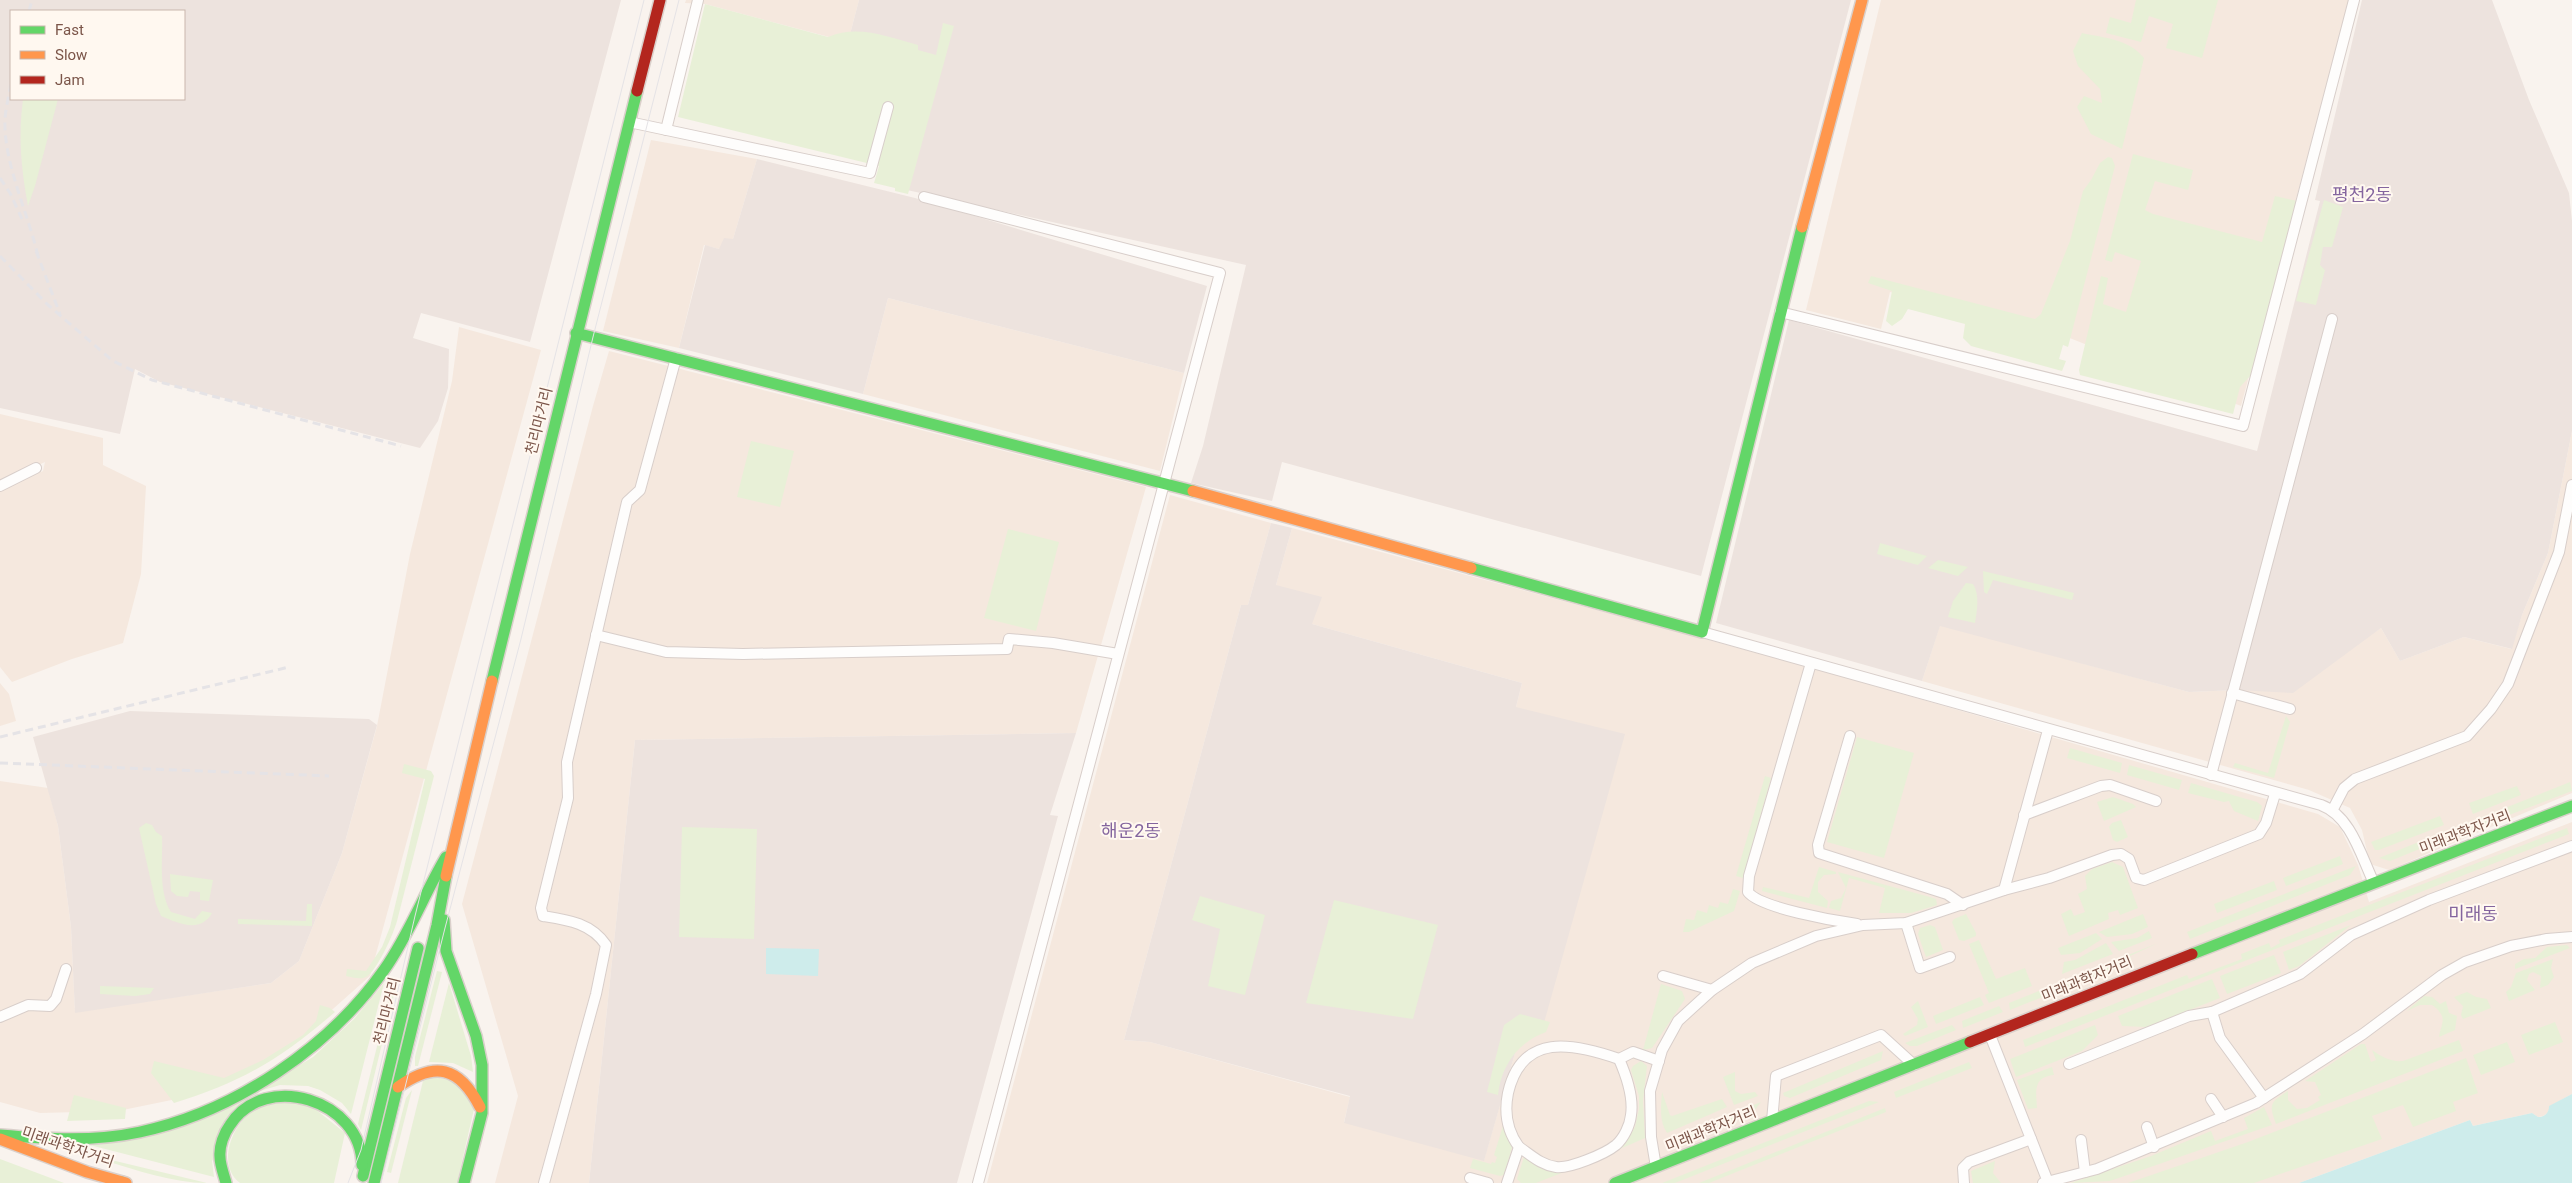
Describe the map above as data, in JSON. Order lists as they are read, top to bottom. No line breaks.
{"streets":{"main road":["천리마거리","미래과학자거리"]},"districts":["평천2동","해운2동","미래동"],"legend":["Fast","Slow","Jam"]}
